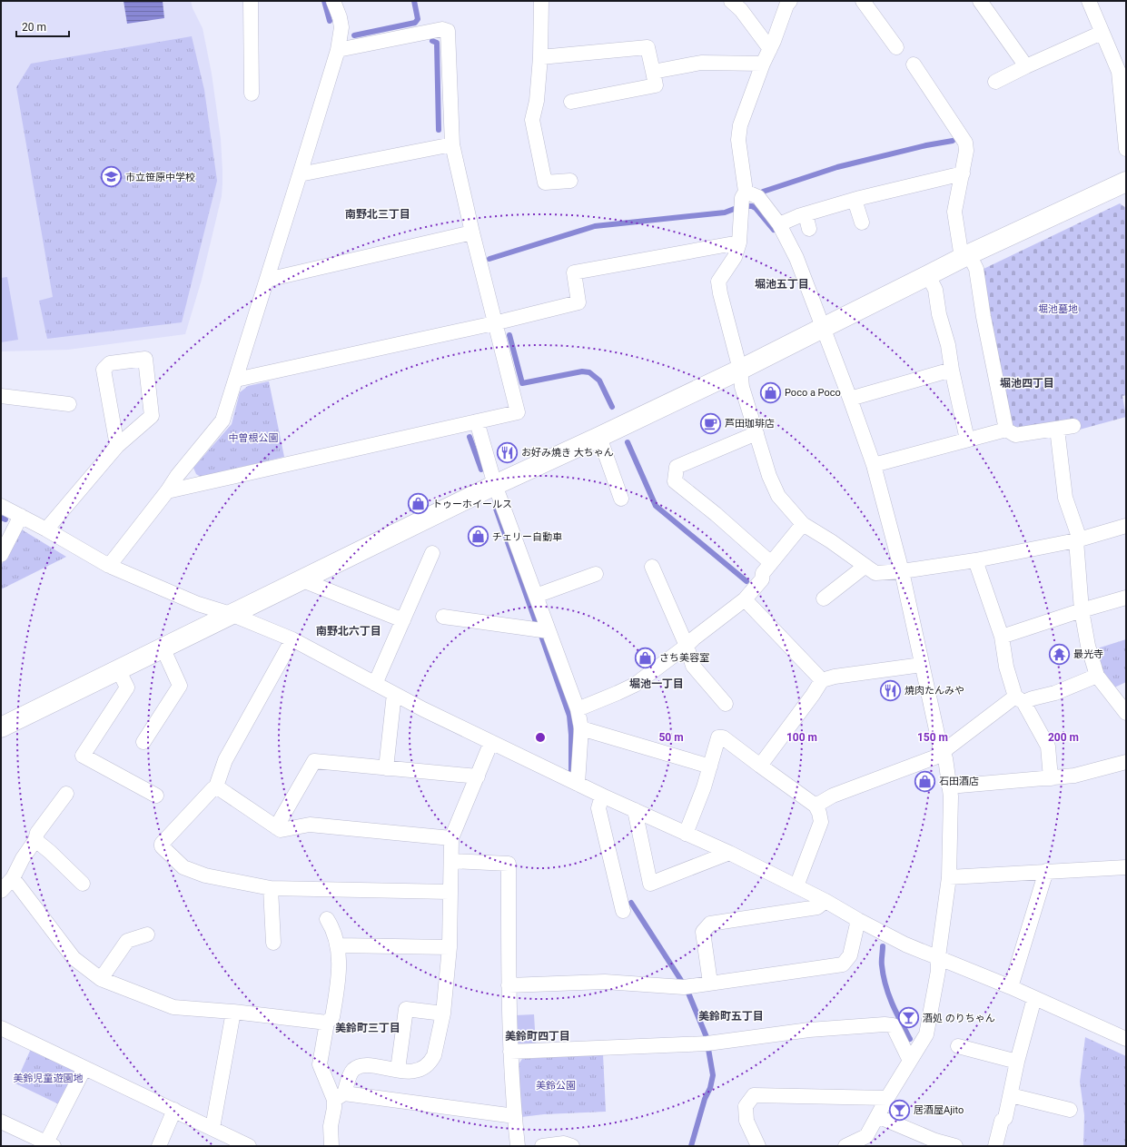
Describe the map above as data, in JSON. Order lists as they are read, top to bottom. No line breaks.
{"districts":["南野北三丁目","堀池五丁目","堀池四丁目","南野北六丁目","堀池一丁目","美鈴町五丁目","美鈴町三丁目","美鈴町四丁目"],"parks":["堀池墓地","中曽根公園","美鈴児童遊園地","美鈴公園"],"places":{"school or university":["市立笹原中学校"],"shop":["Poco a Poco","トゥーホイールス","チェリー自動車","さち美容室","石田酒店"],"cafe":["芦田珈琲店"],"restaurant":["お好み焼き 大ちゃん","焼肉たんみや"],"temple":["最光寺"],"bar":["酒処 のりちゃん","居酒屋Ajito"]},"scale_bar":"20 m","rings":["50 m","100 m","150 m","200 m"]}
